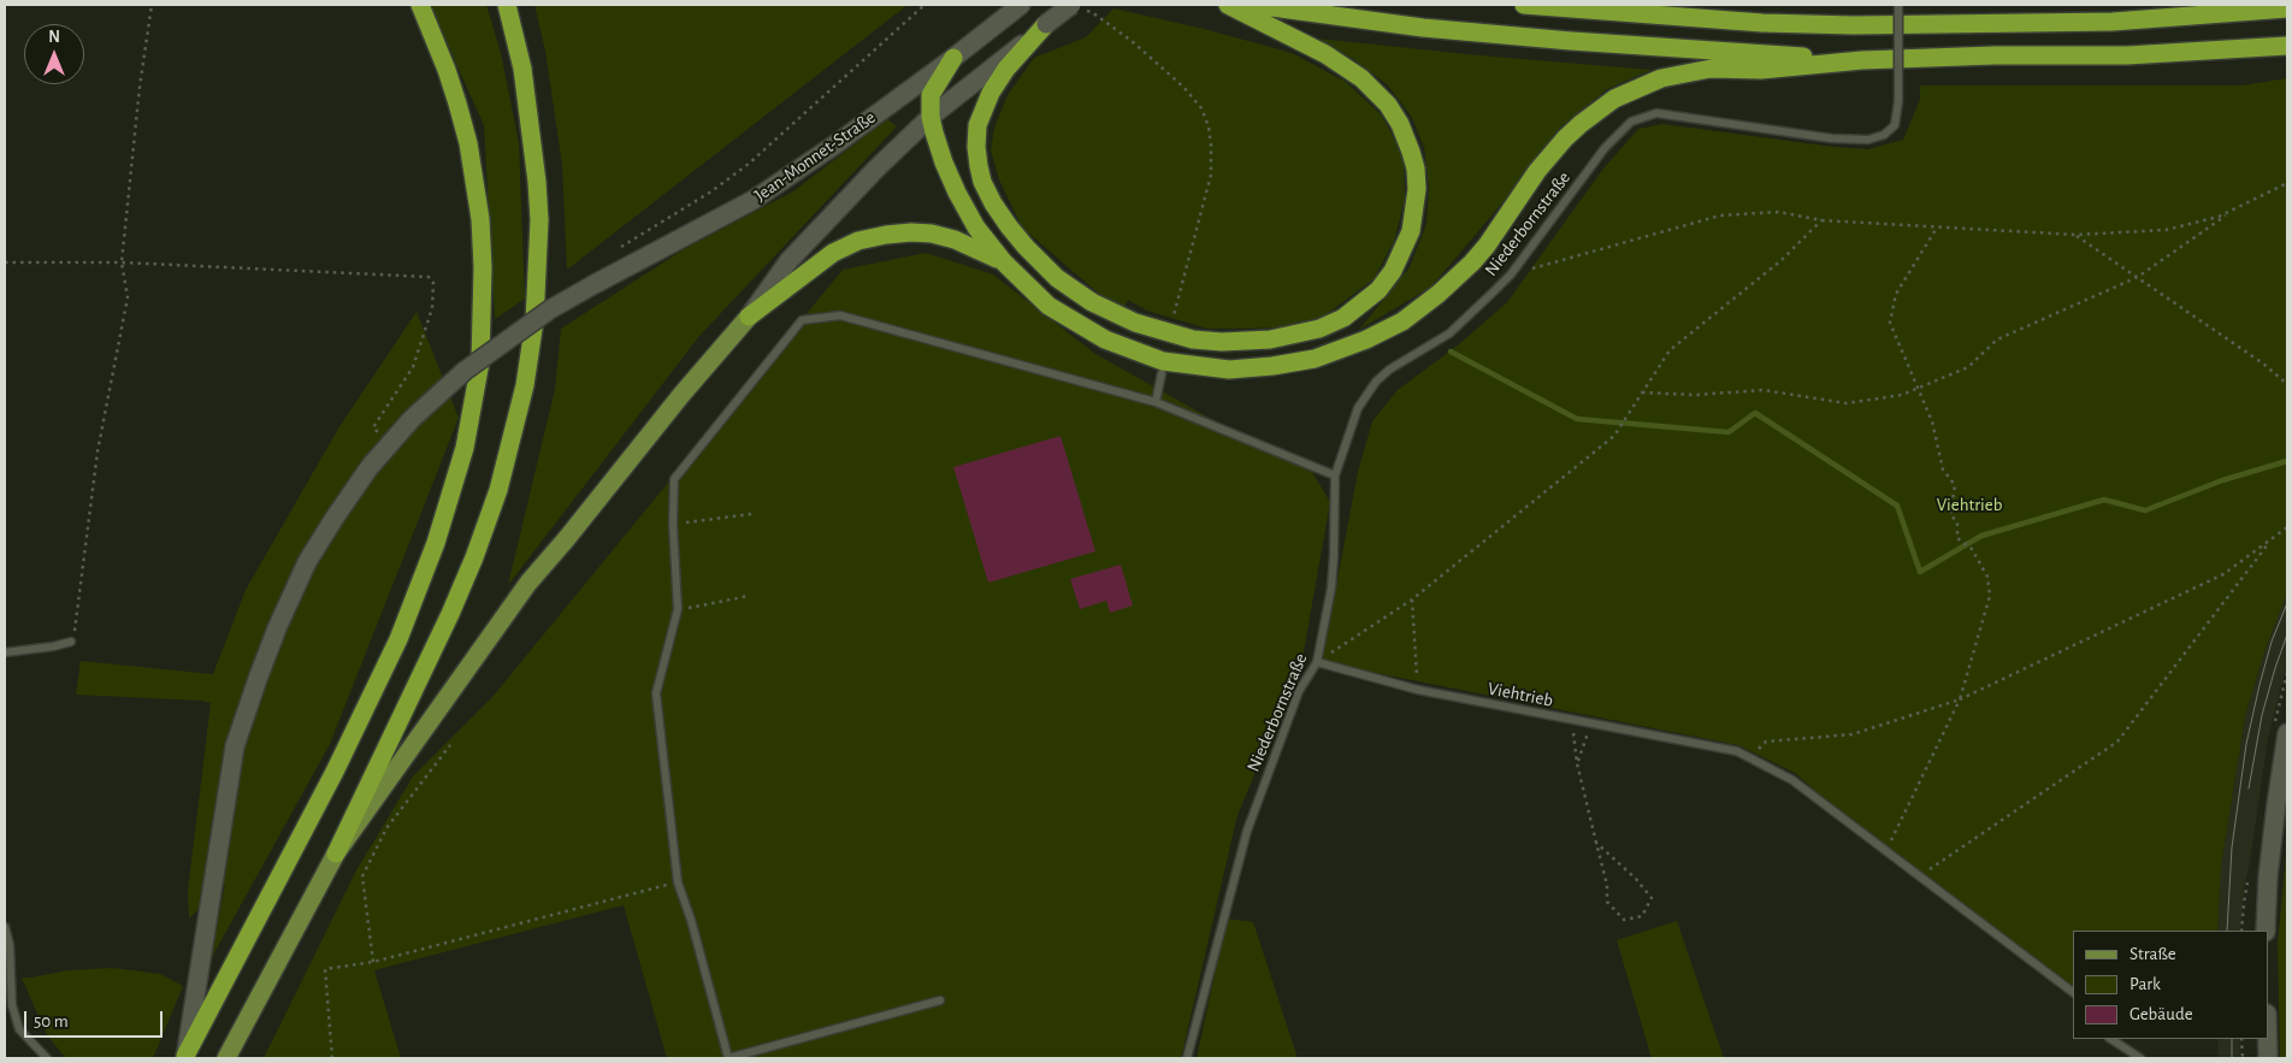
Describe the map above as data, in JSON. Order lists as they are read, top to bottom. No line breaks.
{"streets":{"main road":["Jean-Monnet-Straße"],"lane":["Niederbornstraße","Viehtrieb"]},"crossings":[["Niederbornstraße","Viehtrieb"]],"parks":["Viehtrieb"],"legend":["Straße","Park","Gebäude"],"scale_bar":"50 m","north":"top"}
